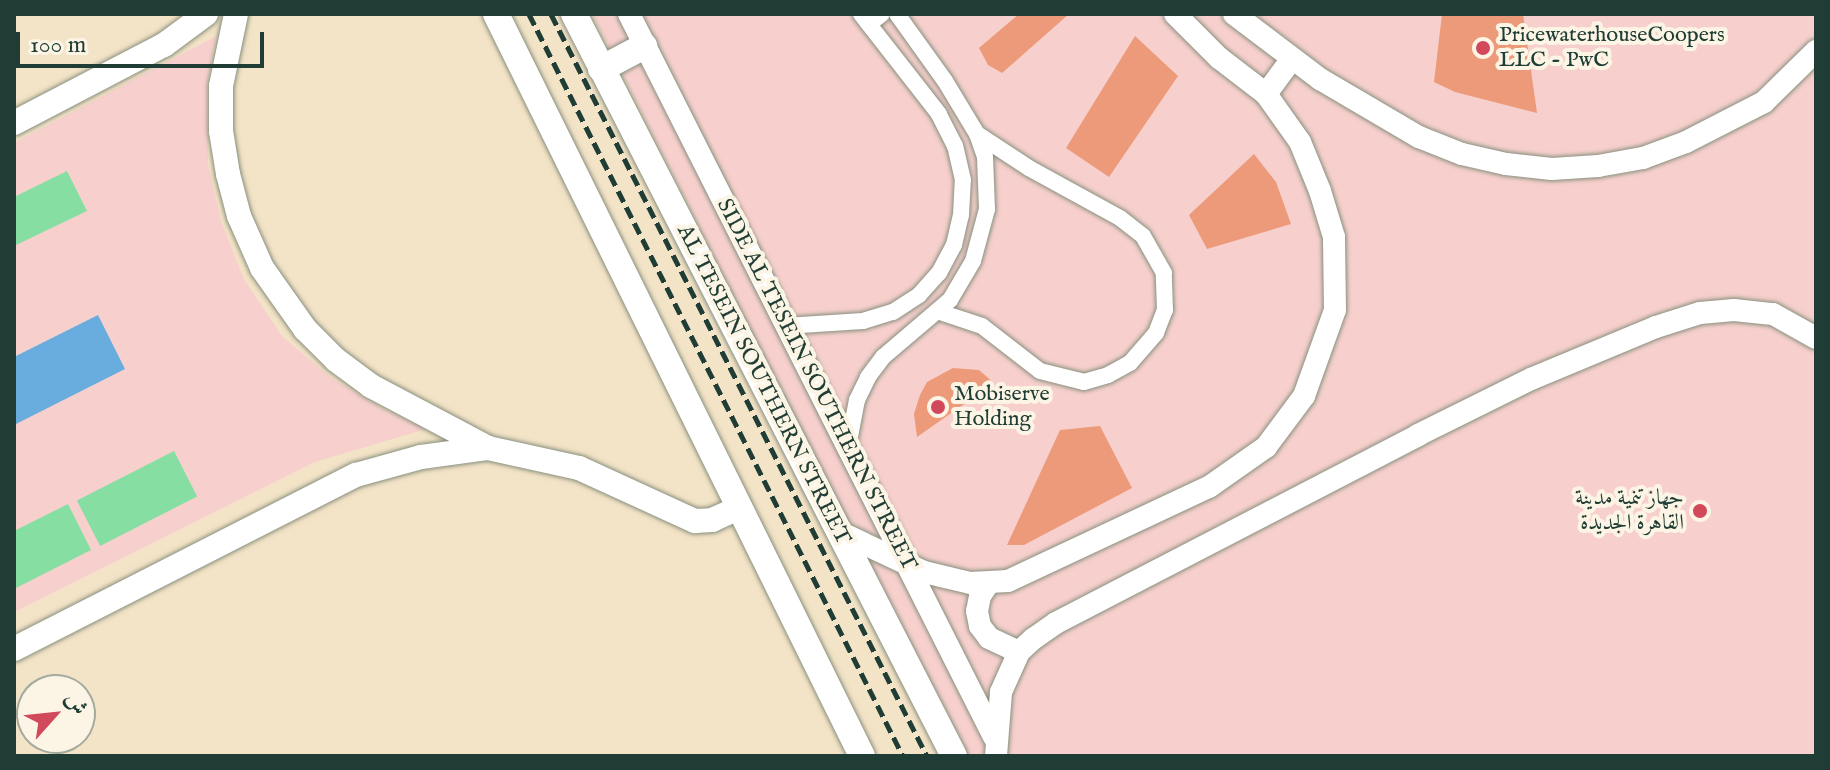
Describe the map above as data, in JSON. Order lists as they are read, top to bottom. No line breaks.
{"streets":{"main road":["AL TESEIN SOUTHERN STREET"],"street":["SIDE AL TESEIN SOUTHERN STREET"]},"places":["PricewaterhouseCoopers LLC - PwC","Mobiserve Holding","جهاز تنمية مدينة القاهرة الجديدة"],"scale_bar":"100 m","north":"top right"}
